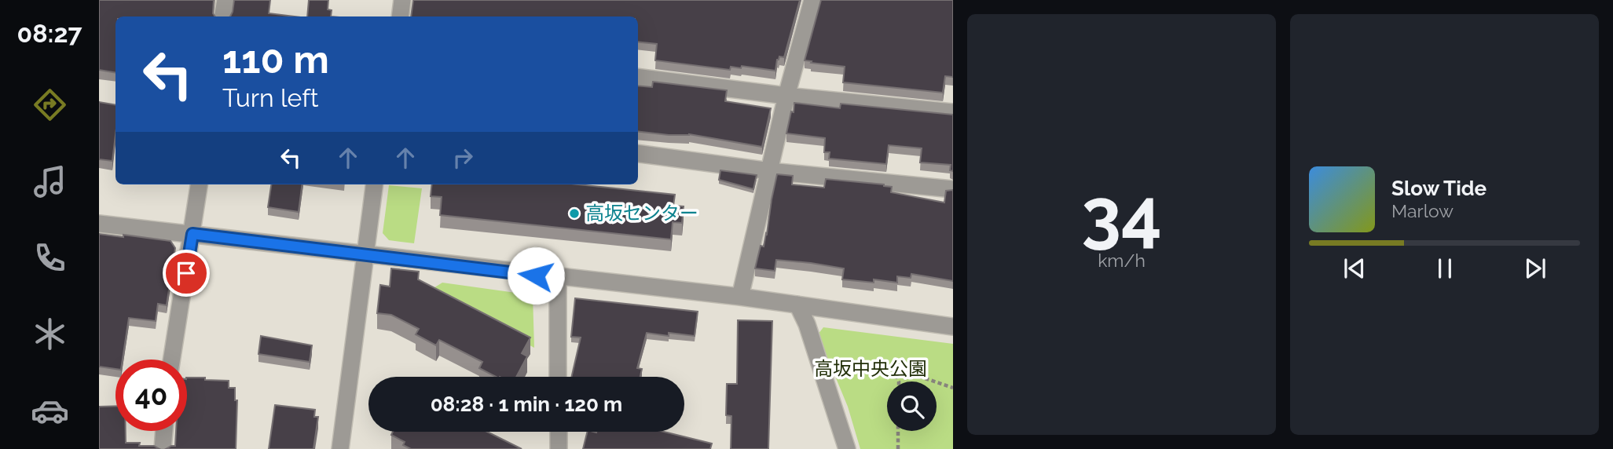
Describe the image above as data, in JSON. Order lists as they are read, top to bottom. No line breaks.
{"parks":["高坂中央公園"],"places":["高坂センター"],"page":{"tabs":"08:27","tile":["34","km/h"],"turn":["110 m","Turn left"],"song":["Slow Tide","Marlow"],"limit":"40","trip":"08:28 · 1 min · 120 m"}}
